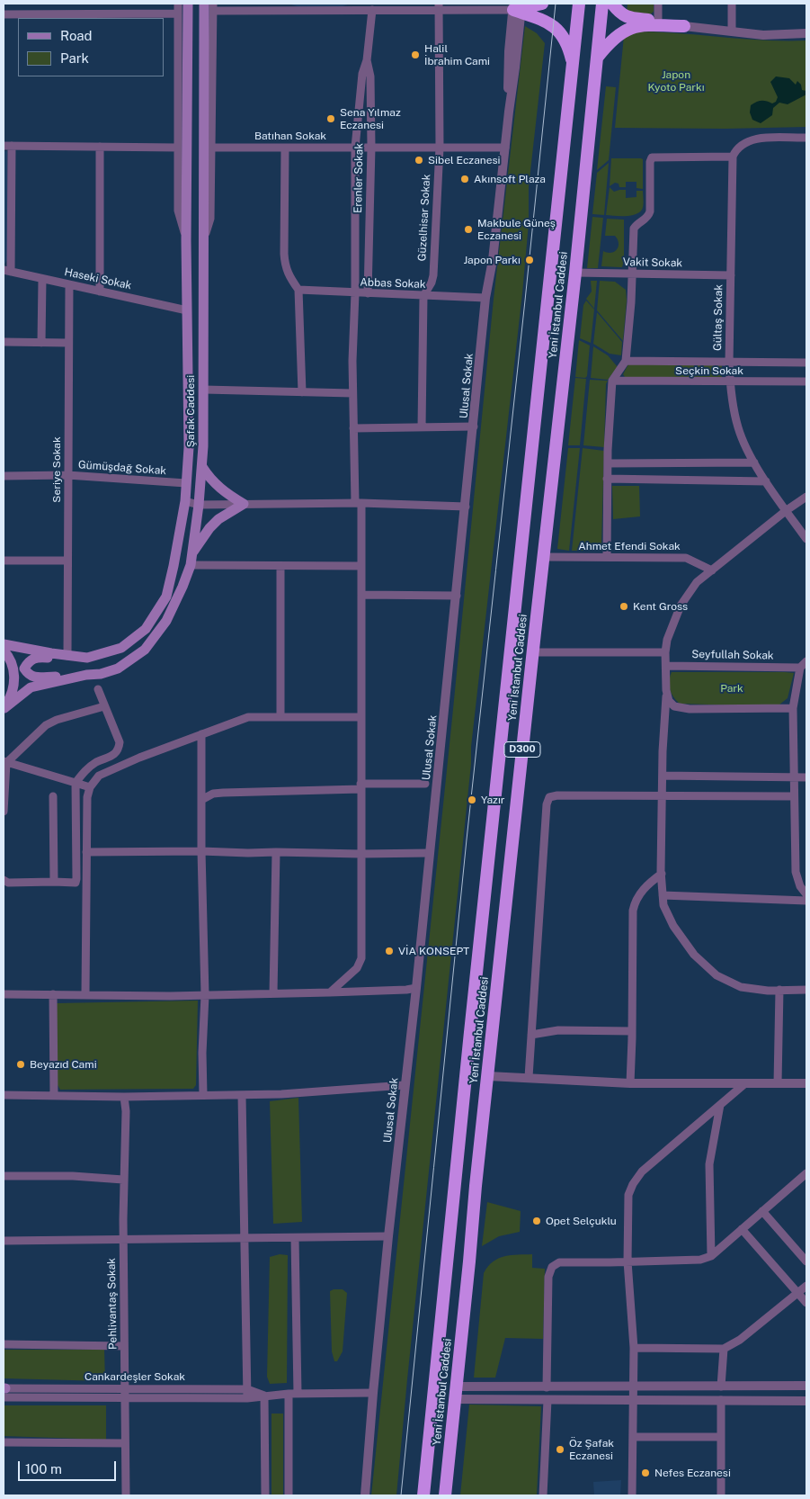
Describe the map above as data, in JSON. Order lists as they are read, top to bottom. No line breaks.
{"streets":{"highway":["Yeni İstanbul Caddesi","D300"],"main road":["Şafak Caddesi"],"street":["Batıhan Sokak","Erenler Sokak","Güzelhisar Sokak","Vakit Sokak","Haseki Sokak","Abbas Sokak","Gültaş Sokak","Seçkin Sokak","Ulusal Sokak","Gümüşdağ Sokak","Seriye Sokak","Ahmet Efendi Sokak","Seyfullah Sokak","Pehlivantaş Sokak","Cankardeşler Sokak"]},"crossings":[["Batıhan Sokak","Erenler Sokak"],["Batıhan Sokak","Güzelhisar Sokak"],["Batıhan Sokak","Ulusal Sokak"],["Erenler Sokak","Abbas Sokak"],["Güzelhisar Sokak","Abbas Sokak"],["Vakit Sokak","Yeni İstanbul Caddesi"],["Vakit Sokak","Gültaş Sokak"],["Haseki Sokak","Şafak Caddesi"],["Haseki Sokak","Seriye Sokak"],["Abbas Sokak","Ulusal Sokak"],["Yeni İstanbul Caddesi","Ahmet Efendi Sokak"],["Gültaş Sokak","Seçkin Sokak"],["Ulusal Sokak","Cankardeşler Sokak"],["Şafak Caddesi","Gümüşdağ Sokak"],["Şafak Caddesi","Seriye Sokak"],["Gümüşdağ Sokak","Seriye Sokak"],["Pehlivantaş Sokak","Cankardeşler Sokak"]],"parks":["Japon Kyoto Parkı","Park"],"places":["Halil İbrahim Cami","Sena Yılmaz Eczanesi","Sibel Eczanesi","Akınsoft Plaza","Makbule Güneş Eczanesi","Japon Parkı","Kent Gross","Yazır","VİA KONSEPT","Beyazıd Cami","Opet Selçuklu","Öz Şafak Eczanesi","Nefes Eczanesi"],"legend":["Road","Park"],"scale_bar":"100 m"}
